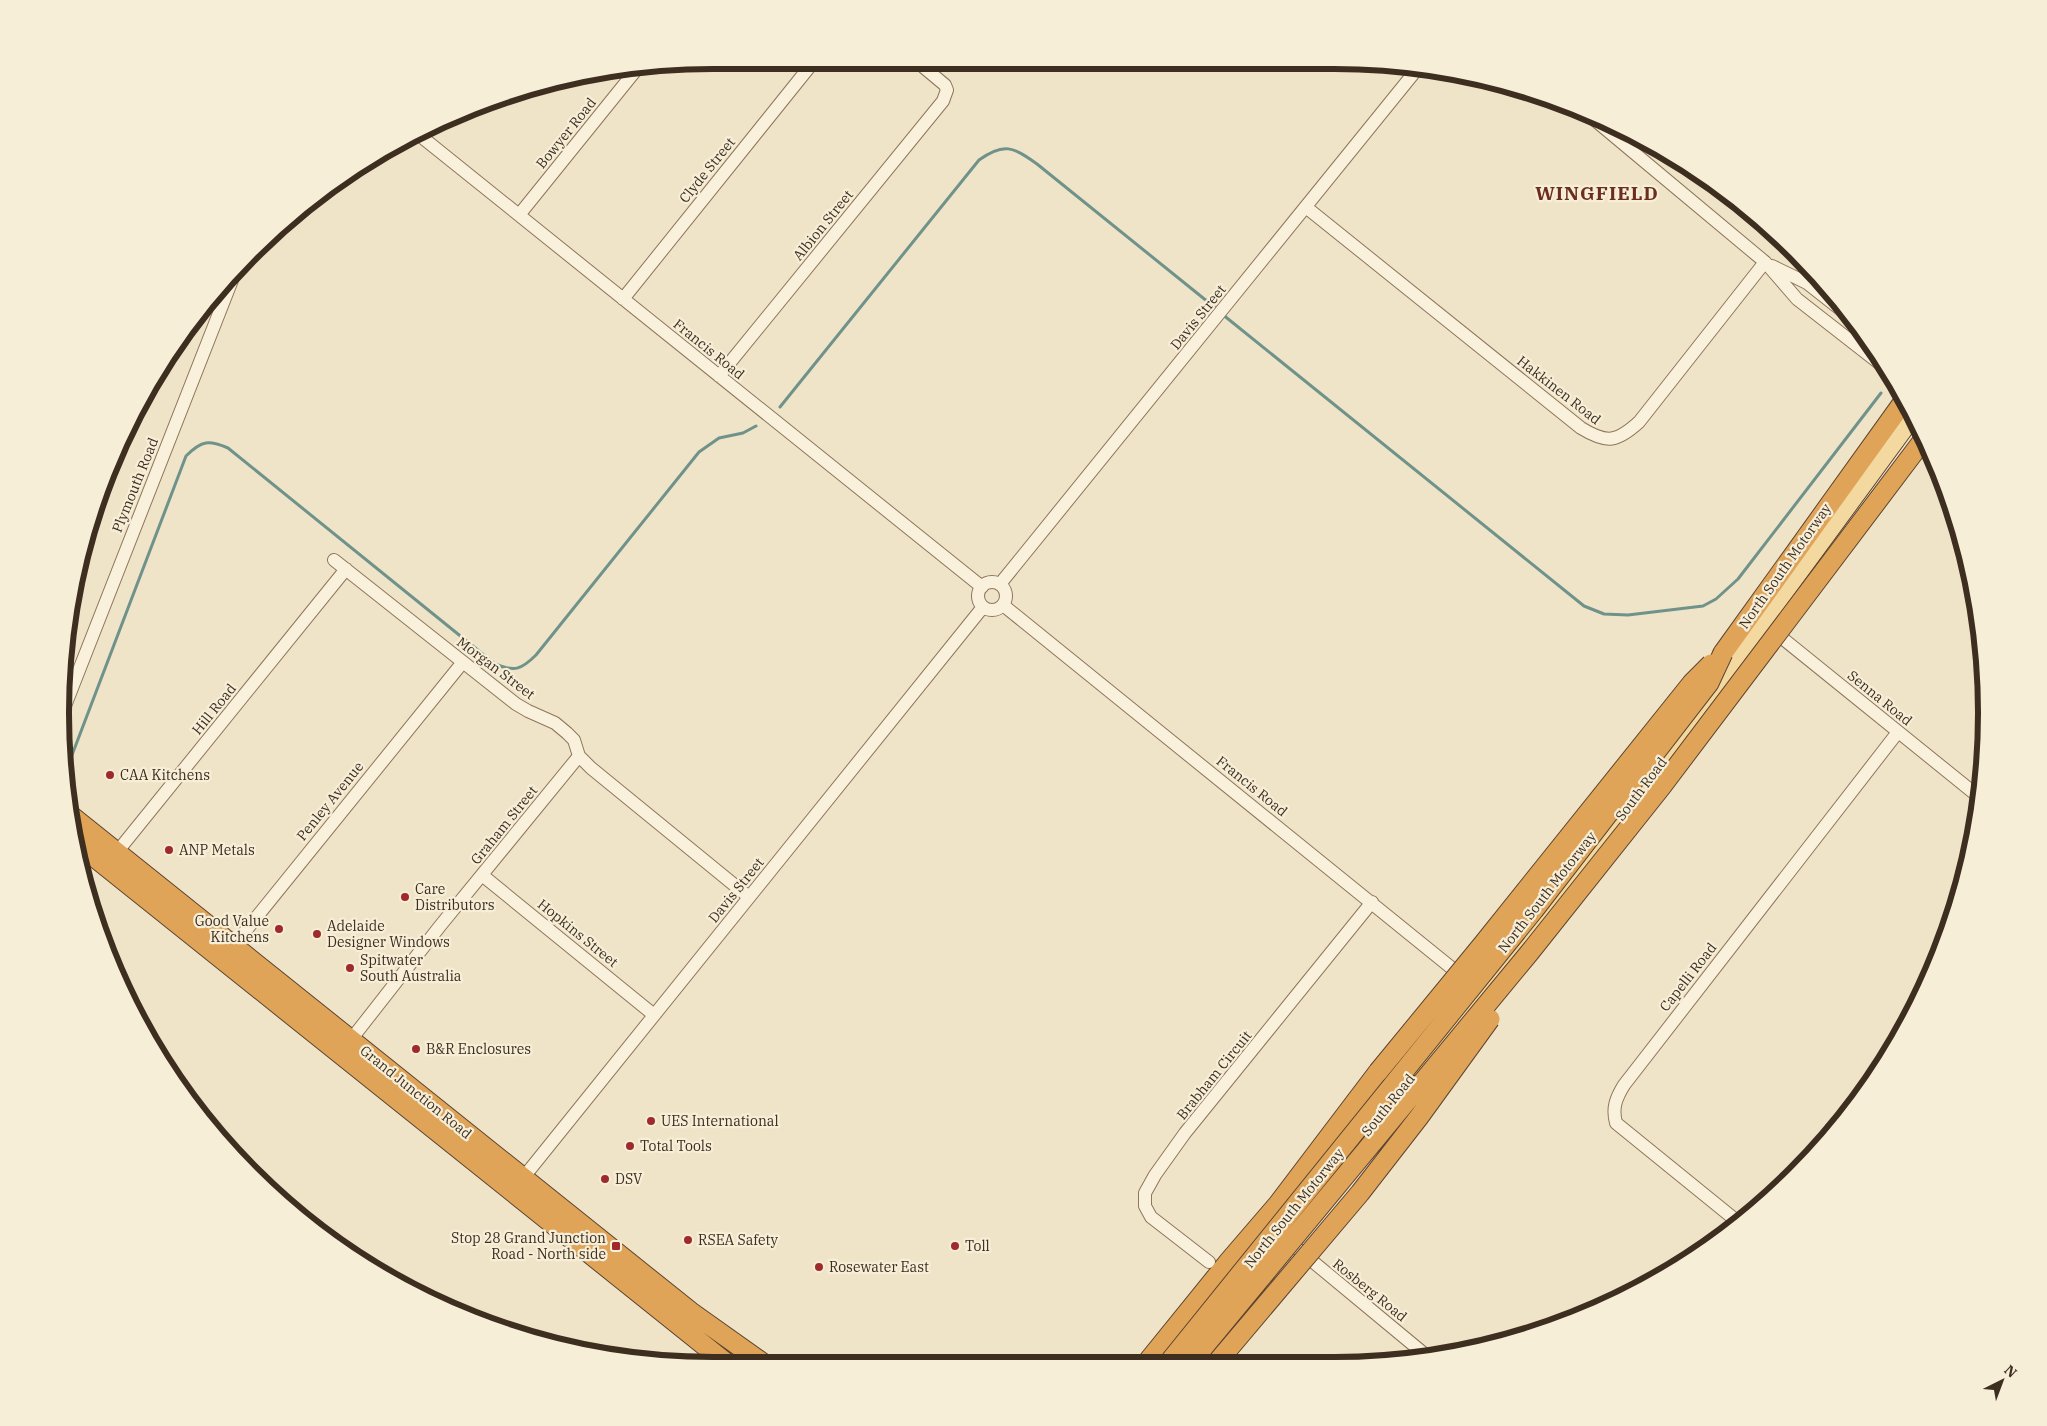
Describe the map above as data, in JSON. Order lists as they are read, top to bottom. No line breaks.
{"streets":{"highway":["North South Motorway","Grand Junction Road"],"main road":["South Road"],"street":["Bowyer Road","Clyde Street","Albion Street","Davis Street","Francis Road","Hakkinen Road","Plymouth Road","Morgan Street","Senna Road","Hill Road","Penley Avenue","Graham Street","Hopkins Street","Capelli Road","Brabham Circuit","Rosberg Road"]},"crossings":[["Bowyer Road","Francis Road"],["Clyde Street","Francis Road"],["Albion Street","Francis Road"],["Davis Street","Francis Road"],["Davis Street","Hakkinen Road"],["Davis Street","Morgan Street"],["Davis Street","Hopkins Street"],["Davis Street","Grand Junction Road"],["Francis Road","South Road"],["Francis Road","Brabham Circuit"],["Morgan Street","Hill Road"],["Morgan Street","Penley Avenue"],["Morgan Street","Graham Street"],["Senna Road","South Road"],["Senna Road","Capelli Road"],["Hill Road","Grand Junction Road"],["South Road","Rosberg Road"],["Penley Avenue","Grand Junction Road"],["Graham Street","Hopkins Street"],["Graham Street","Grand Junction Road"]],"districts":["WINGFIELD"],"places":{"other":["CAA Kitchens","ANP Metals","Care Distributors","Good Value Kitchens","Adelaide Designer Windows","Spitwater South Australia","B&R Enclosures","UES International","Total Tools","DSV","RSEA Safety","Toll","Rosewater East"],"transit":["Stop 28 Grand Junction Road - North side"]},"north":"top right"}
